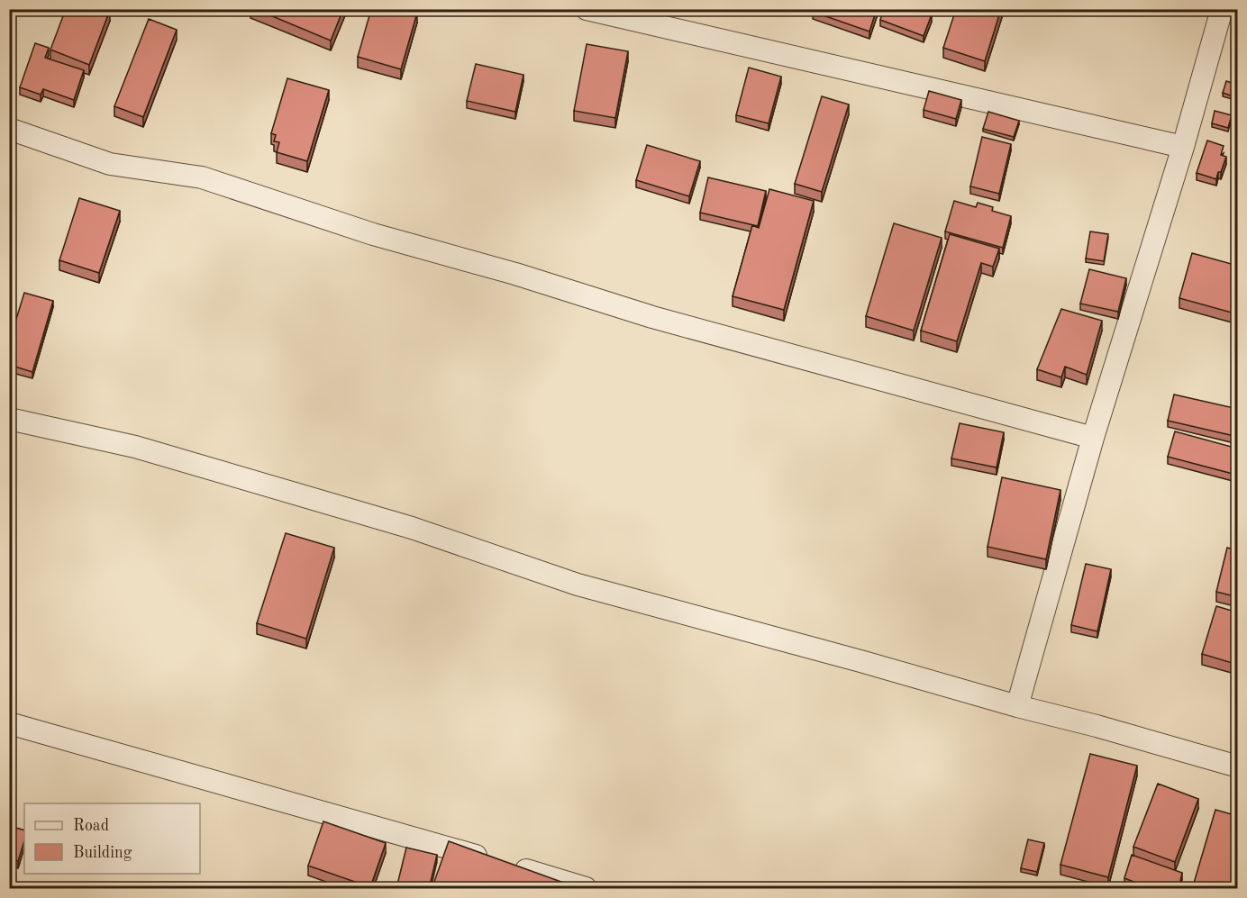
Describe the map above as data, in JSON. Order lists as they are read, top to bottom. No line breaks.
{"legend":["Road","Building"]}
